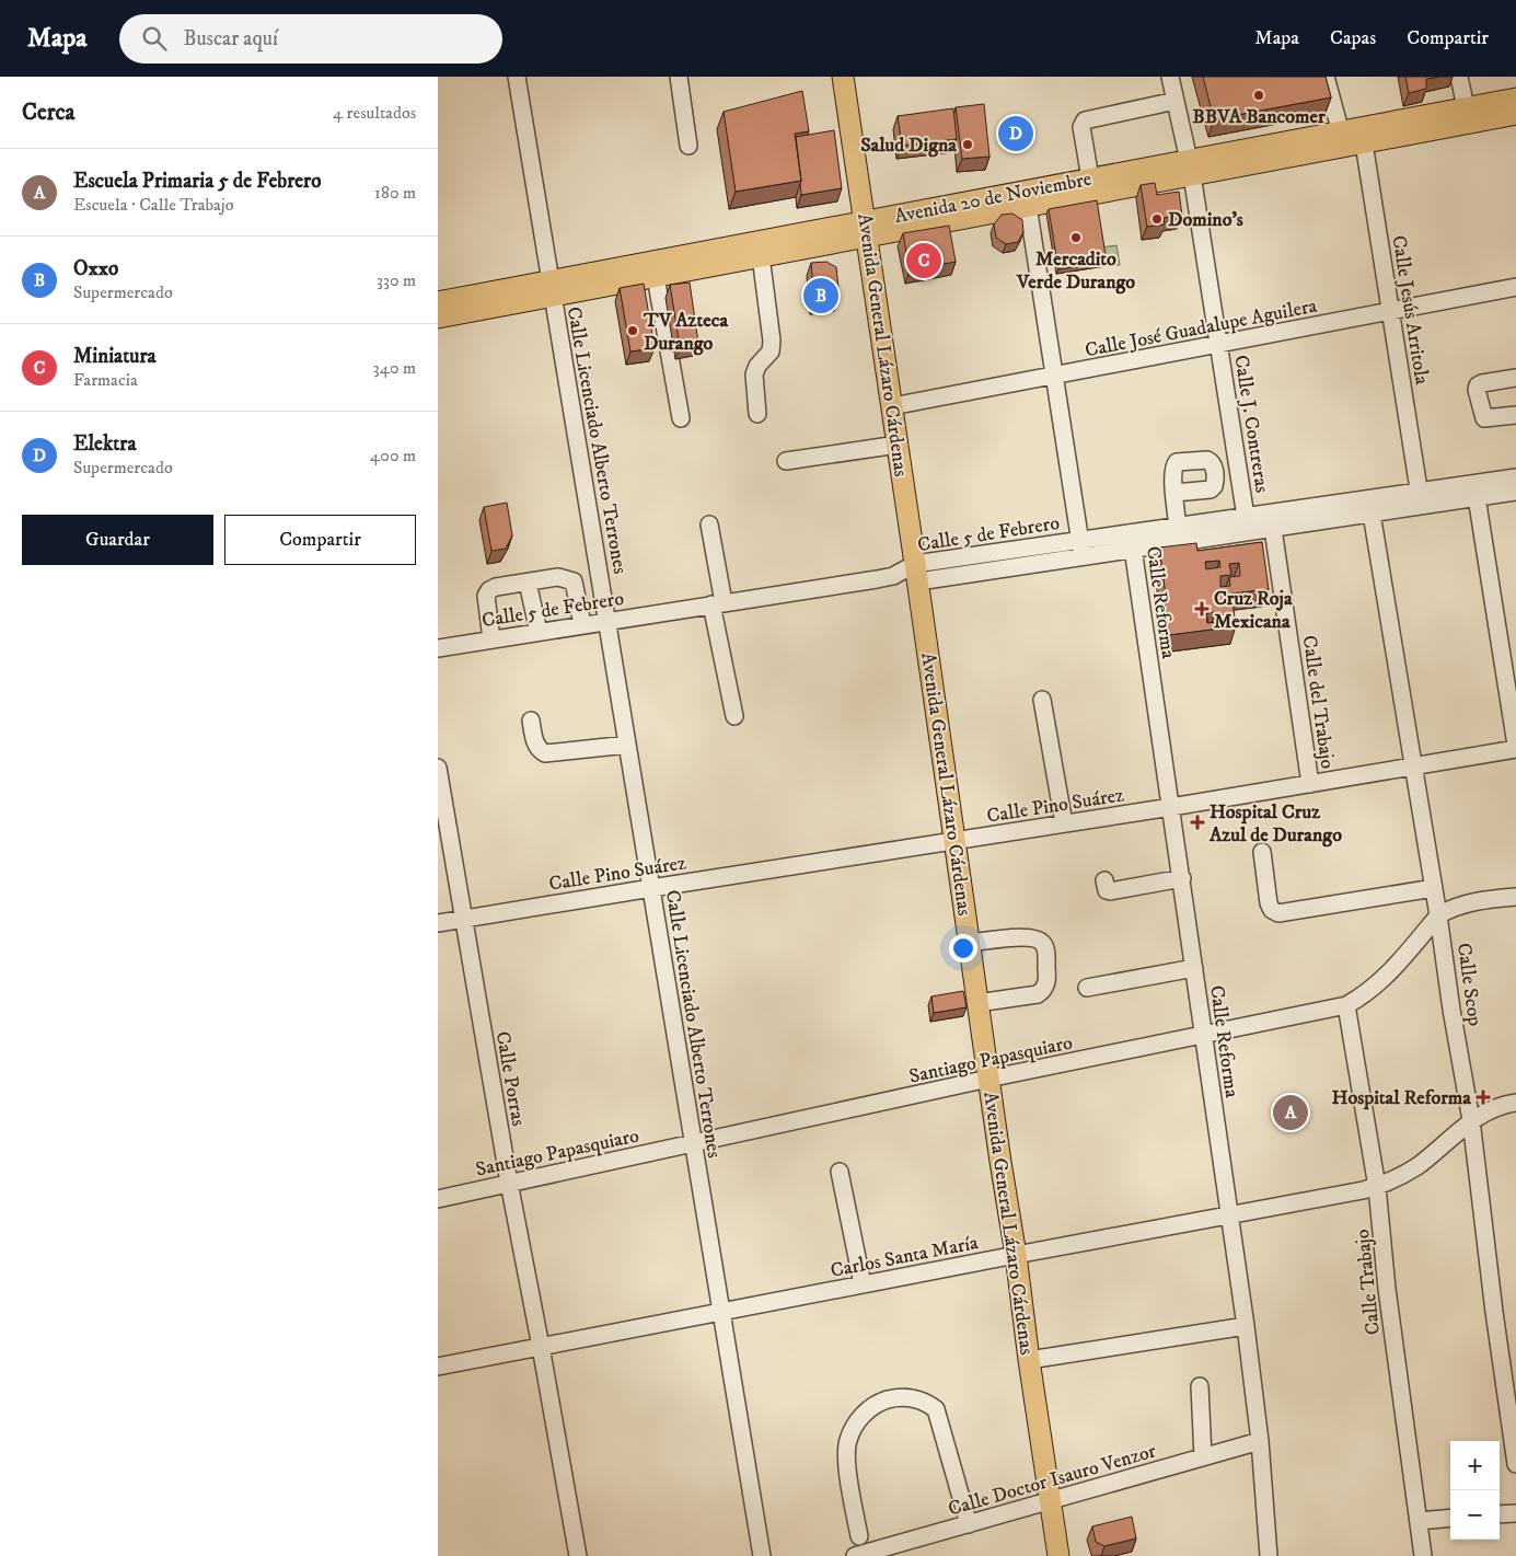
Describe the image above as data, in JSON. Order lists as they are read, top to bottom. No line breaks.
{"streets":{"main road":["Avenida 20 de Noviembre","Avenida General Lázaro Cárdenas"],"street":["Calle Jesús Arritola","Calle José Guadalupe Aguilera","Calle J. Contreras","Calle Licenciado Alberto Terrones","Calle 5 de Febrero","Calle Reforma","Calle del Trabajo","Calle Pino Suárez","Calle Scop","Santiago Papasquiaro","Calle Porras","Carlos Santa María","Calle Trabajo","Calle Doctor Isauro Venzor"]},"crossings":[["Avenida 20 de Noviembre","Calle Jesús Arritola"],["Avenida 20 de Noviembre","Avenida General Lázaro Cárdenas"],["Avenida 20 de Noviembre","Calle J. Contreras"],["Avenida 20 de Noviembre","Calle Licenciado Alberto Terrones"],["Calle Jesús Arritola","Calle José Guadalupe Aguilera"],["Calle Jesús Arritola","Calle 5 de Febrero"],["Calle José Guadalupe Aguilera","Avenida General Lázaro Cárdenas"],["Calle José Guadalupe Aguilera","Calle J. Contreras"],["Avenida General Lázaro Cárdenas","Calle 5 de Febrero"],["Avenida General Lázaro Cárdenas","Calle Pino Suárez"],["Avenida General Lázaro Cárdenas","Santiago Papasquiaro"],["Avenida General Lázaro Cárdenas","Carlos Santa María"],["Avenida General Lázaro Cárdenas","Calle Doctor Isauro Venzor"],["Calle J. Contreras","Calle 5 de Febrero"],["Calle Licenciado Alberto Terrones","Calle 5 de Febrero"],["Calle Licenciado Alberto Terrones","Calle Pino Suárez"],["Calle Licenciado Alberto Terrones","Santiago Papasquiaro"],["Calle Licenciado Alberto Terrones","Carlos Santa María"],["Calle 5 de Febrero","Calle Reforma"],["Calle 5 de Febrero","Calle del Trabajo"],["Calle 5 de Febrero","Calle Scop"],["Calle Reforma","Calle Pino Suárez"],["Calle Reforma","Santiago Papasquiaro"],["Calle Reforma","Carlos Santa María"],["Calle Reforma","Calle Doctor Isauro Venzor"],["Calle del Trabajo","Calle Pino Suárez"],["Calle Pino Suárez","Calle Scop"],["Calle Pino Suárez","Calle Porras"],["Calle Scop","Santiago Papasquiaro"],["Calle Scop","Carlos Santa María"],["Santiago Papasquiaro","Calle Porras"],["Santiago Papasquiaro","Calle Trabajo"],["Calle Porras","Carlos Santa María"],["Carlos Santa María","Calle Trabajo"]],"places":{"other":["BBVA Bancomer","Salud Digna","Domino's","Mercadito Verde Durango","TV Azteca Durango"],"health":["Cruz Roja Mexicana","Hospital Cruz Azul de Durango","Hospital Reforma"]},"page":{"header":"Mapa","search":"Buscar aquí","nav":["Mapa","Capas","Compartir"],"heading":["Cerca","4 resultados"],"pins":["D","C","B","A"],"list":[{"mark":"A","name":"Escuela Primaria 5 de Febrero","note":"Escuela · Calle Trabajo","value":"180 m"},{"mark":"B","name":"Oxxo","note":"Supermercado","value":"330 m"},{"mark":"C","name":"Miniatura","note":"Farmacia","value":"340 m"},{"mark":"D","name":"Elektra","note":"Supermercado","value":"400 m"}],"buttons":["Guardar","Compartir"],"map_buttons":["+","−"]}}
